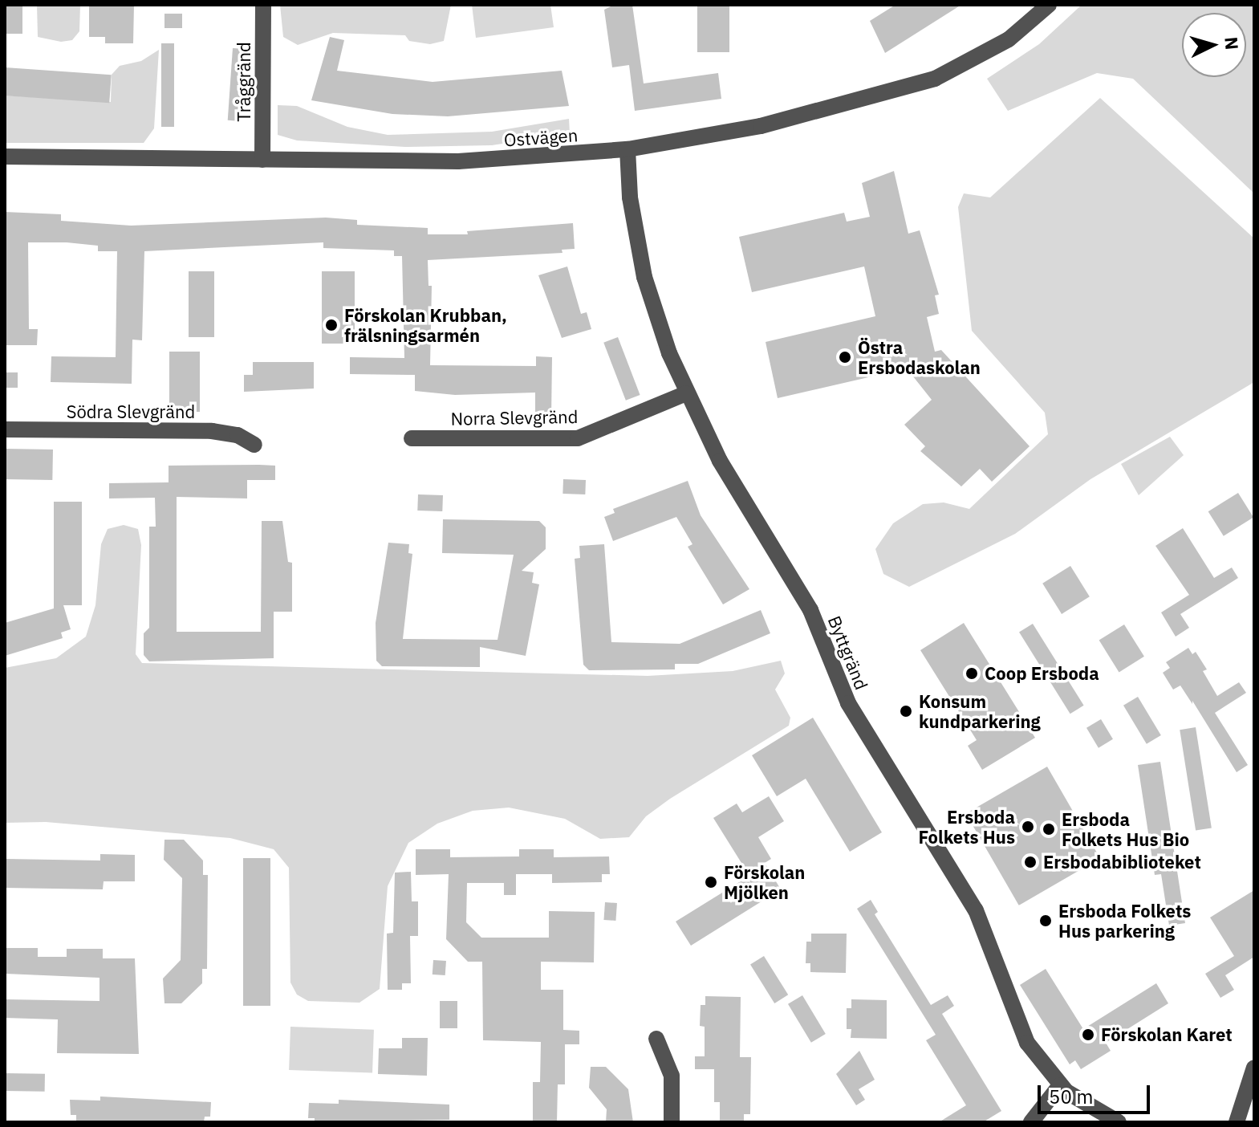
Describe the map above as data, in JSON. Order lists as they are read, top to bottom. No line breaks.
{"streets":{"street":["Tråggränd","Ostvägen","Södra Slevgränd","Norra Slevgränd","Byttgränd"]},"crossings":[["Tråggränd","Ostvägen"],["Ostvägen","Byttgränd"],["Norra Slevgränd","Byttgränd"]],"places":["Förskolan Krubban, frälsningsarmén","Östra Ersbodaskolan","Coop Ersboda","Konsum kundparkering","Ersboda Folkets Hus","Ersboda Folkets Hus Bio","Ersbodabiblioteket","Förskolan Mjölken","Ersboda Folkets Hus parkering","Förskolan Karet"],"scale_bar":"50 m","north":"right"}
